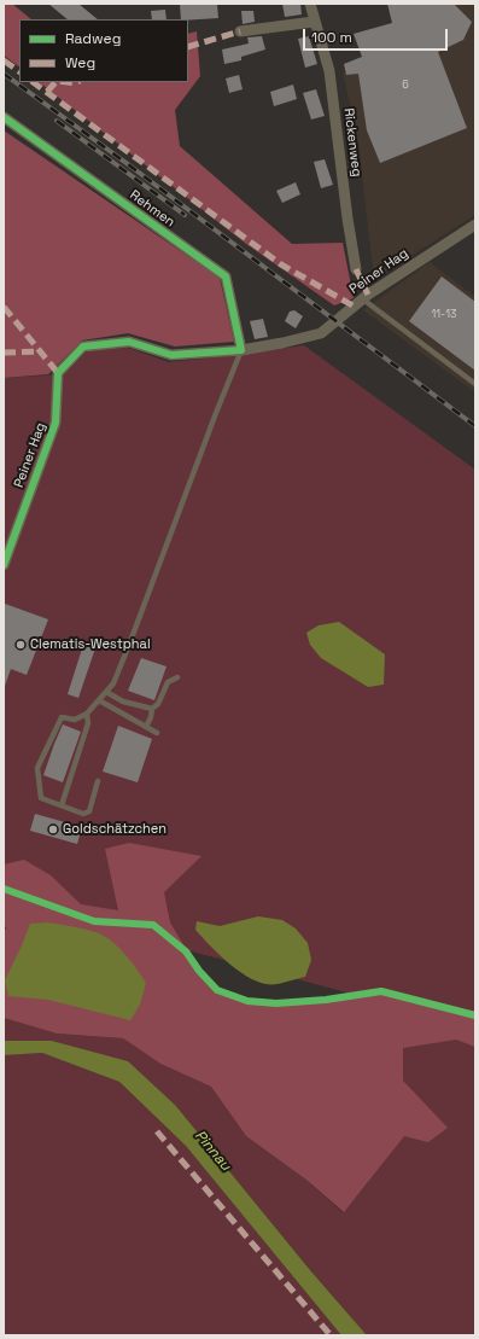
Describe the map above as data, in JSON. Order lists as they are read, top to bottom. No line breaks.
{"streets":{"street":["Rickenweg","Rehmen","Peiner Hag"]},"crossings":[["Rehmen","Peiner Hag"]],"water":["Pinnau"],"places":["Clematis-Westphal","Goldschätzchen"],"house_numbers":["6","11-13"],"legend":["Radweg","Weg"],"scale_bar":"100 m"}
